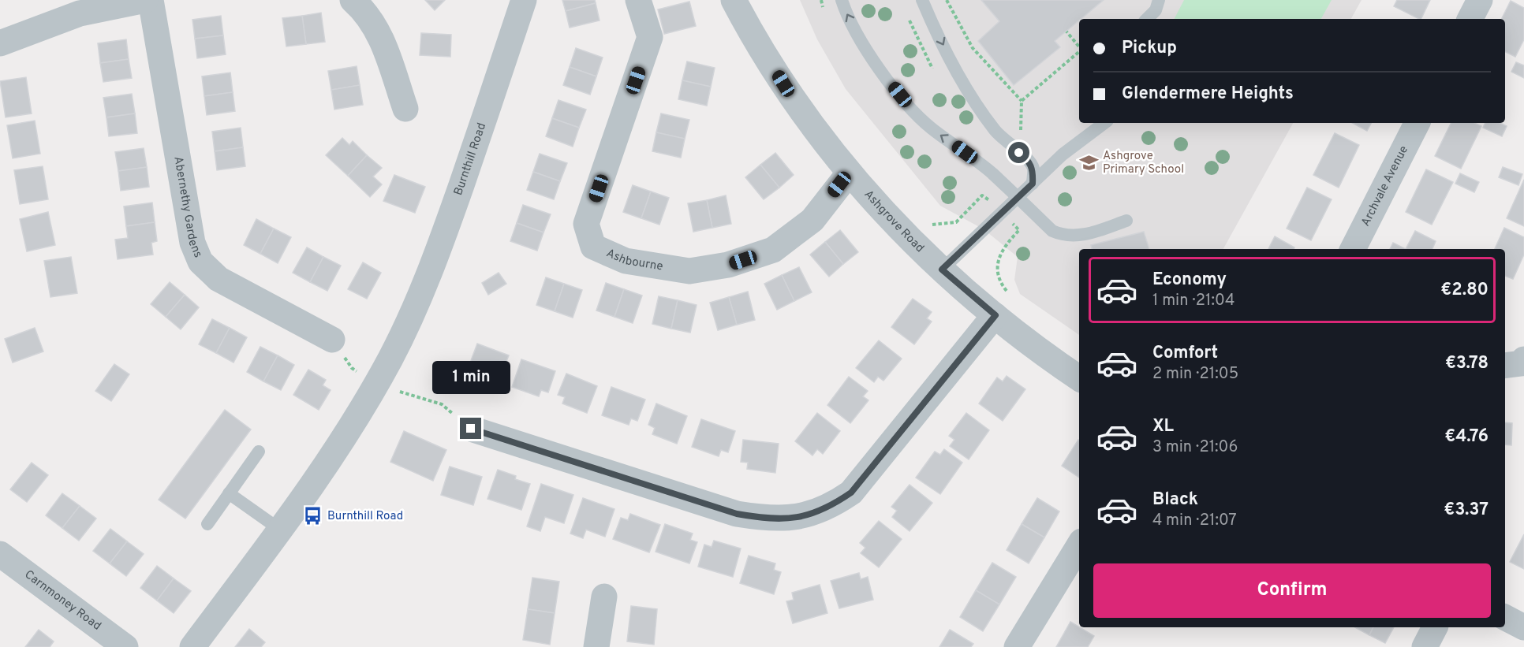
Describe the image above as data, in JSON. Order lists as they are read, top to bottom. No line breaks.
{"streets":{"street":["Burnthill Road","Archvale Avenue","Abernethy Gardens","Ashgrove Road","Ashbourne","Carnmoney Road"]},"crossings":[["Ashgrove Road","Ashbourne"]],"places":{"school or university":["Ashgrove Primary School"],"bus stop":["Burnthill Road"]},"page":{"banner":["Pickup","Glendermere Heights"],"list":[{"name":"Economy","note":"1 min · 21:04","value":"€2.80"},{"name":"Comfort","note":"2 min · 21:05","value":"€3.78"},{"name":"XL","note":"3 min · 21:06","value":"€4.76"},{"name":"Black","note":"4 min · 21:07","value":"€3.37"}],"bubble":"1 min","buttons":"Confirm"}}
